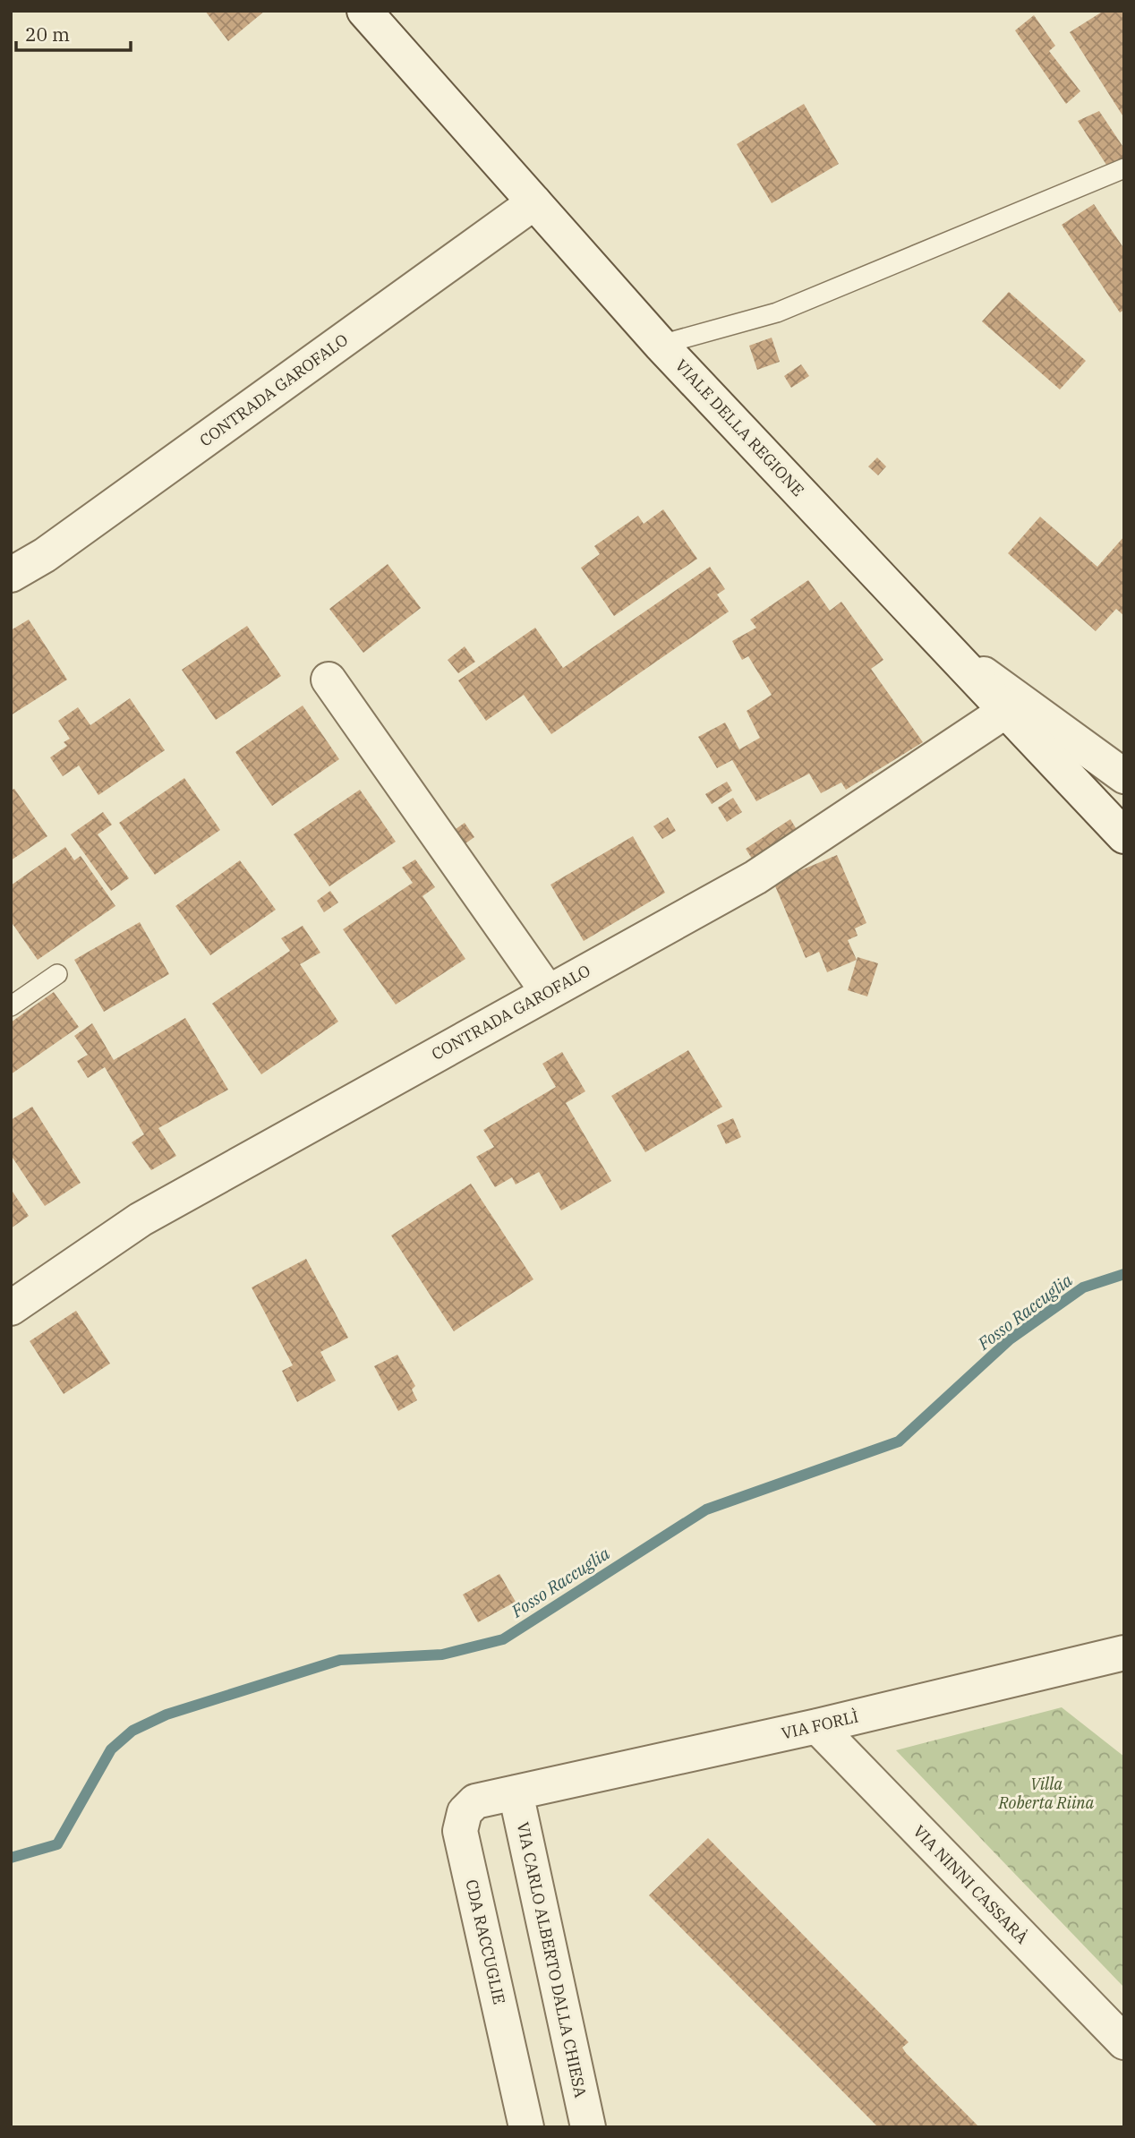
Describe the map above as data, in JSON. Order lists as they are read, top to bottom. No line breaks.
{"streets":{"street":["CONTRADA GAROFALO","VIALE DELLA REGIONE","VIA FORLÌ","VIA NINNI CASSARÀ","CDA RACCUGLIE","VIA CARLO ALBERTO DALLA CHIESA"]},"crossings":[["CONTRADA GAROFALO","VIALE DELLA REGIONE"],["VIA FORLÌ","VIA NINNI CASSARÀ"],["VIA FORLÌ","CDA RACCUGLIE"],["VIA FORLÌ","VIA CARLO ALBERTO DALLA CHIESA"],["CDA RACCUGLIE","VIA CARLO ALBERTO DALLA CHIESA"]],"water":["Fosso Raccuglia"],"parks":["Villa Roberta Riina"],"scale_bar":"20 m"}
